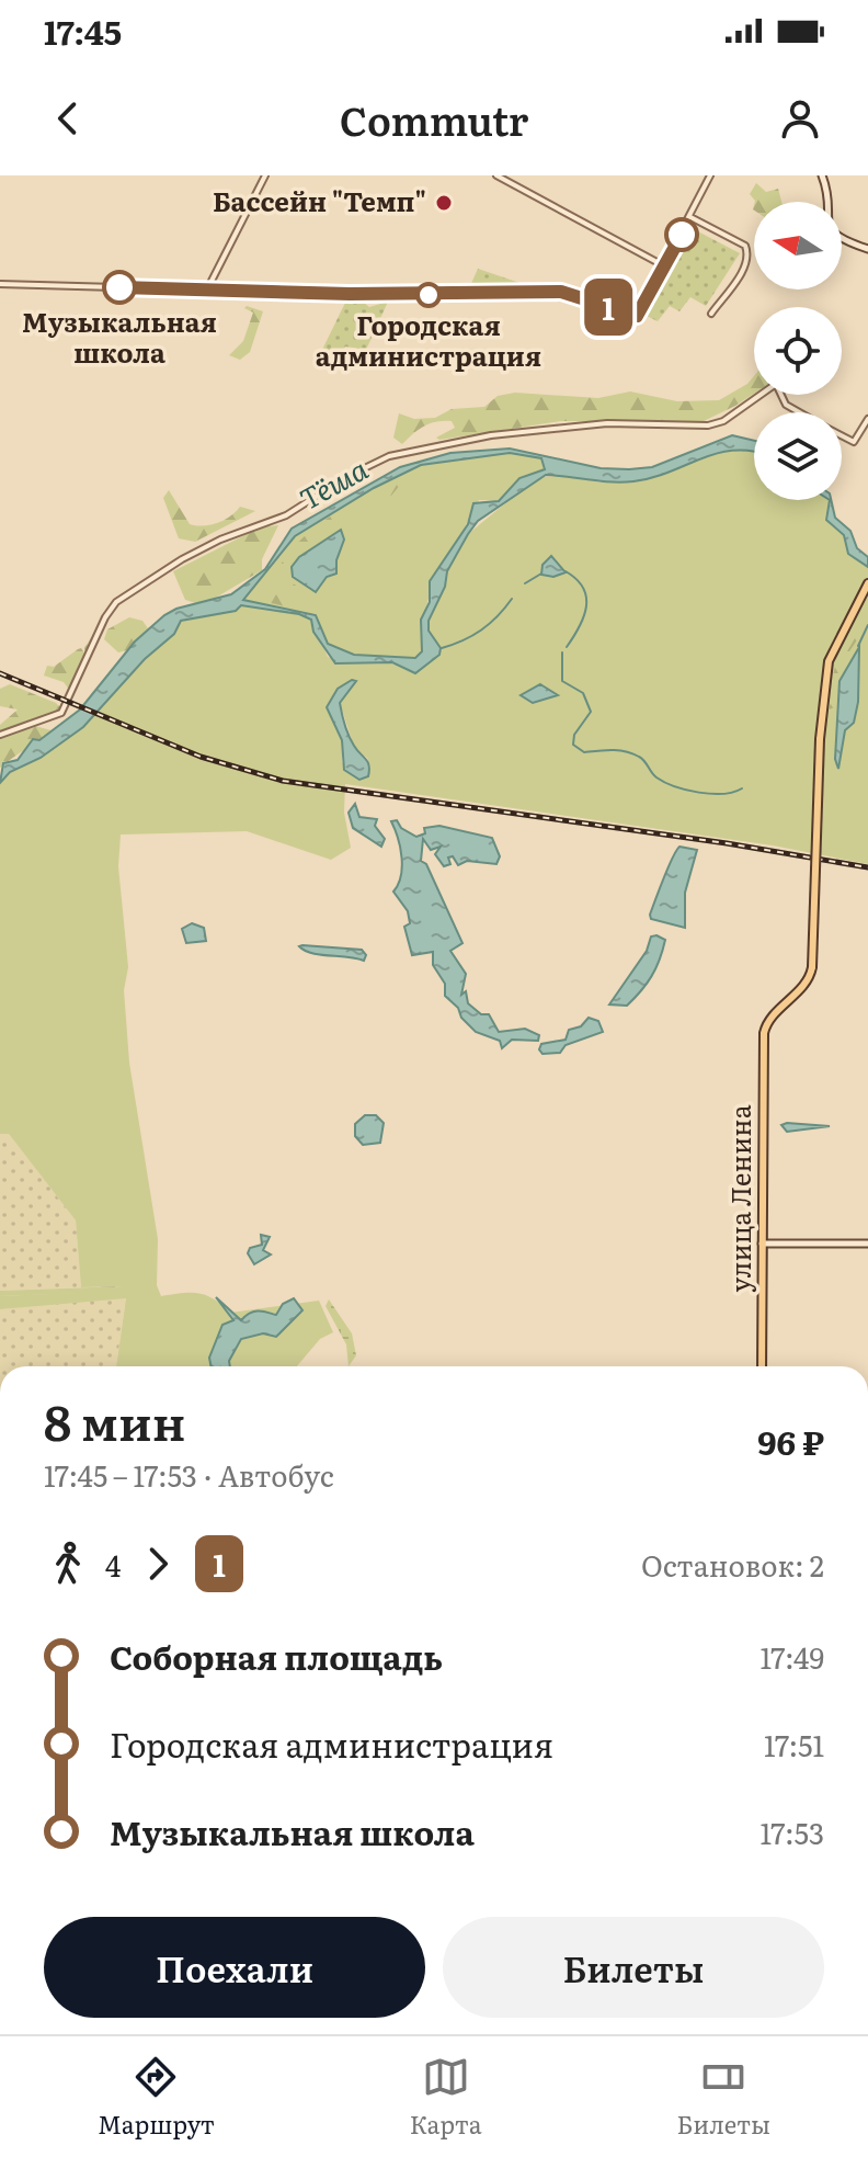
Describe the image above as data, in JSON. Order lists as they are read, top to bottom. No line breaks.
{"streets":{"main road":["улица Ленина"]},"water":["Тёша"],"places":["Бассейн \"Темп\"","Музыкальная школа","Городская администрация"],"lines":["bus line 1"],"north":"left","page":{"status":"17:45","header":"Commutr","on_map":"1","heading":["8 мин","17:45 – 17:53 · Автобус","96 ₽"],"legs":["4","1","Остановок: 2"],"list":[{"name":"Соборная площадь","value":"17:49"},{"name":"Городская администрация","value":"17:51"},{"name":"Музыкальная школа","value":"17:53"}],"buttons":["Поехали","Билеты"],"tabs":["Маршрут","Карта","Билеты"]}}
